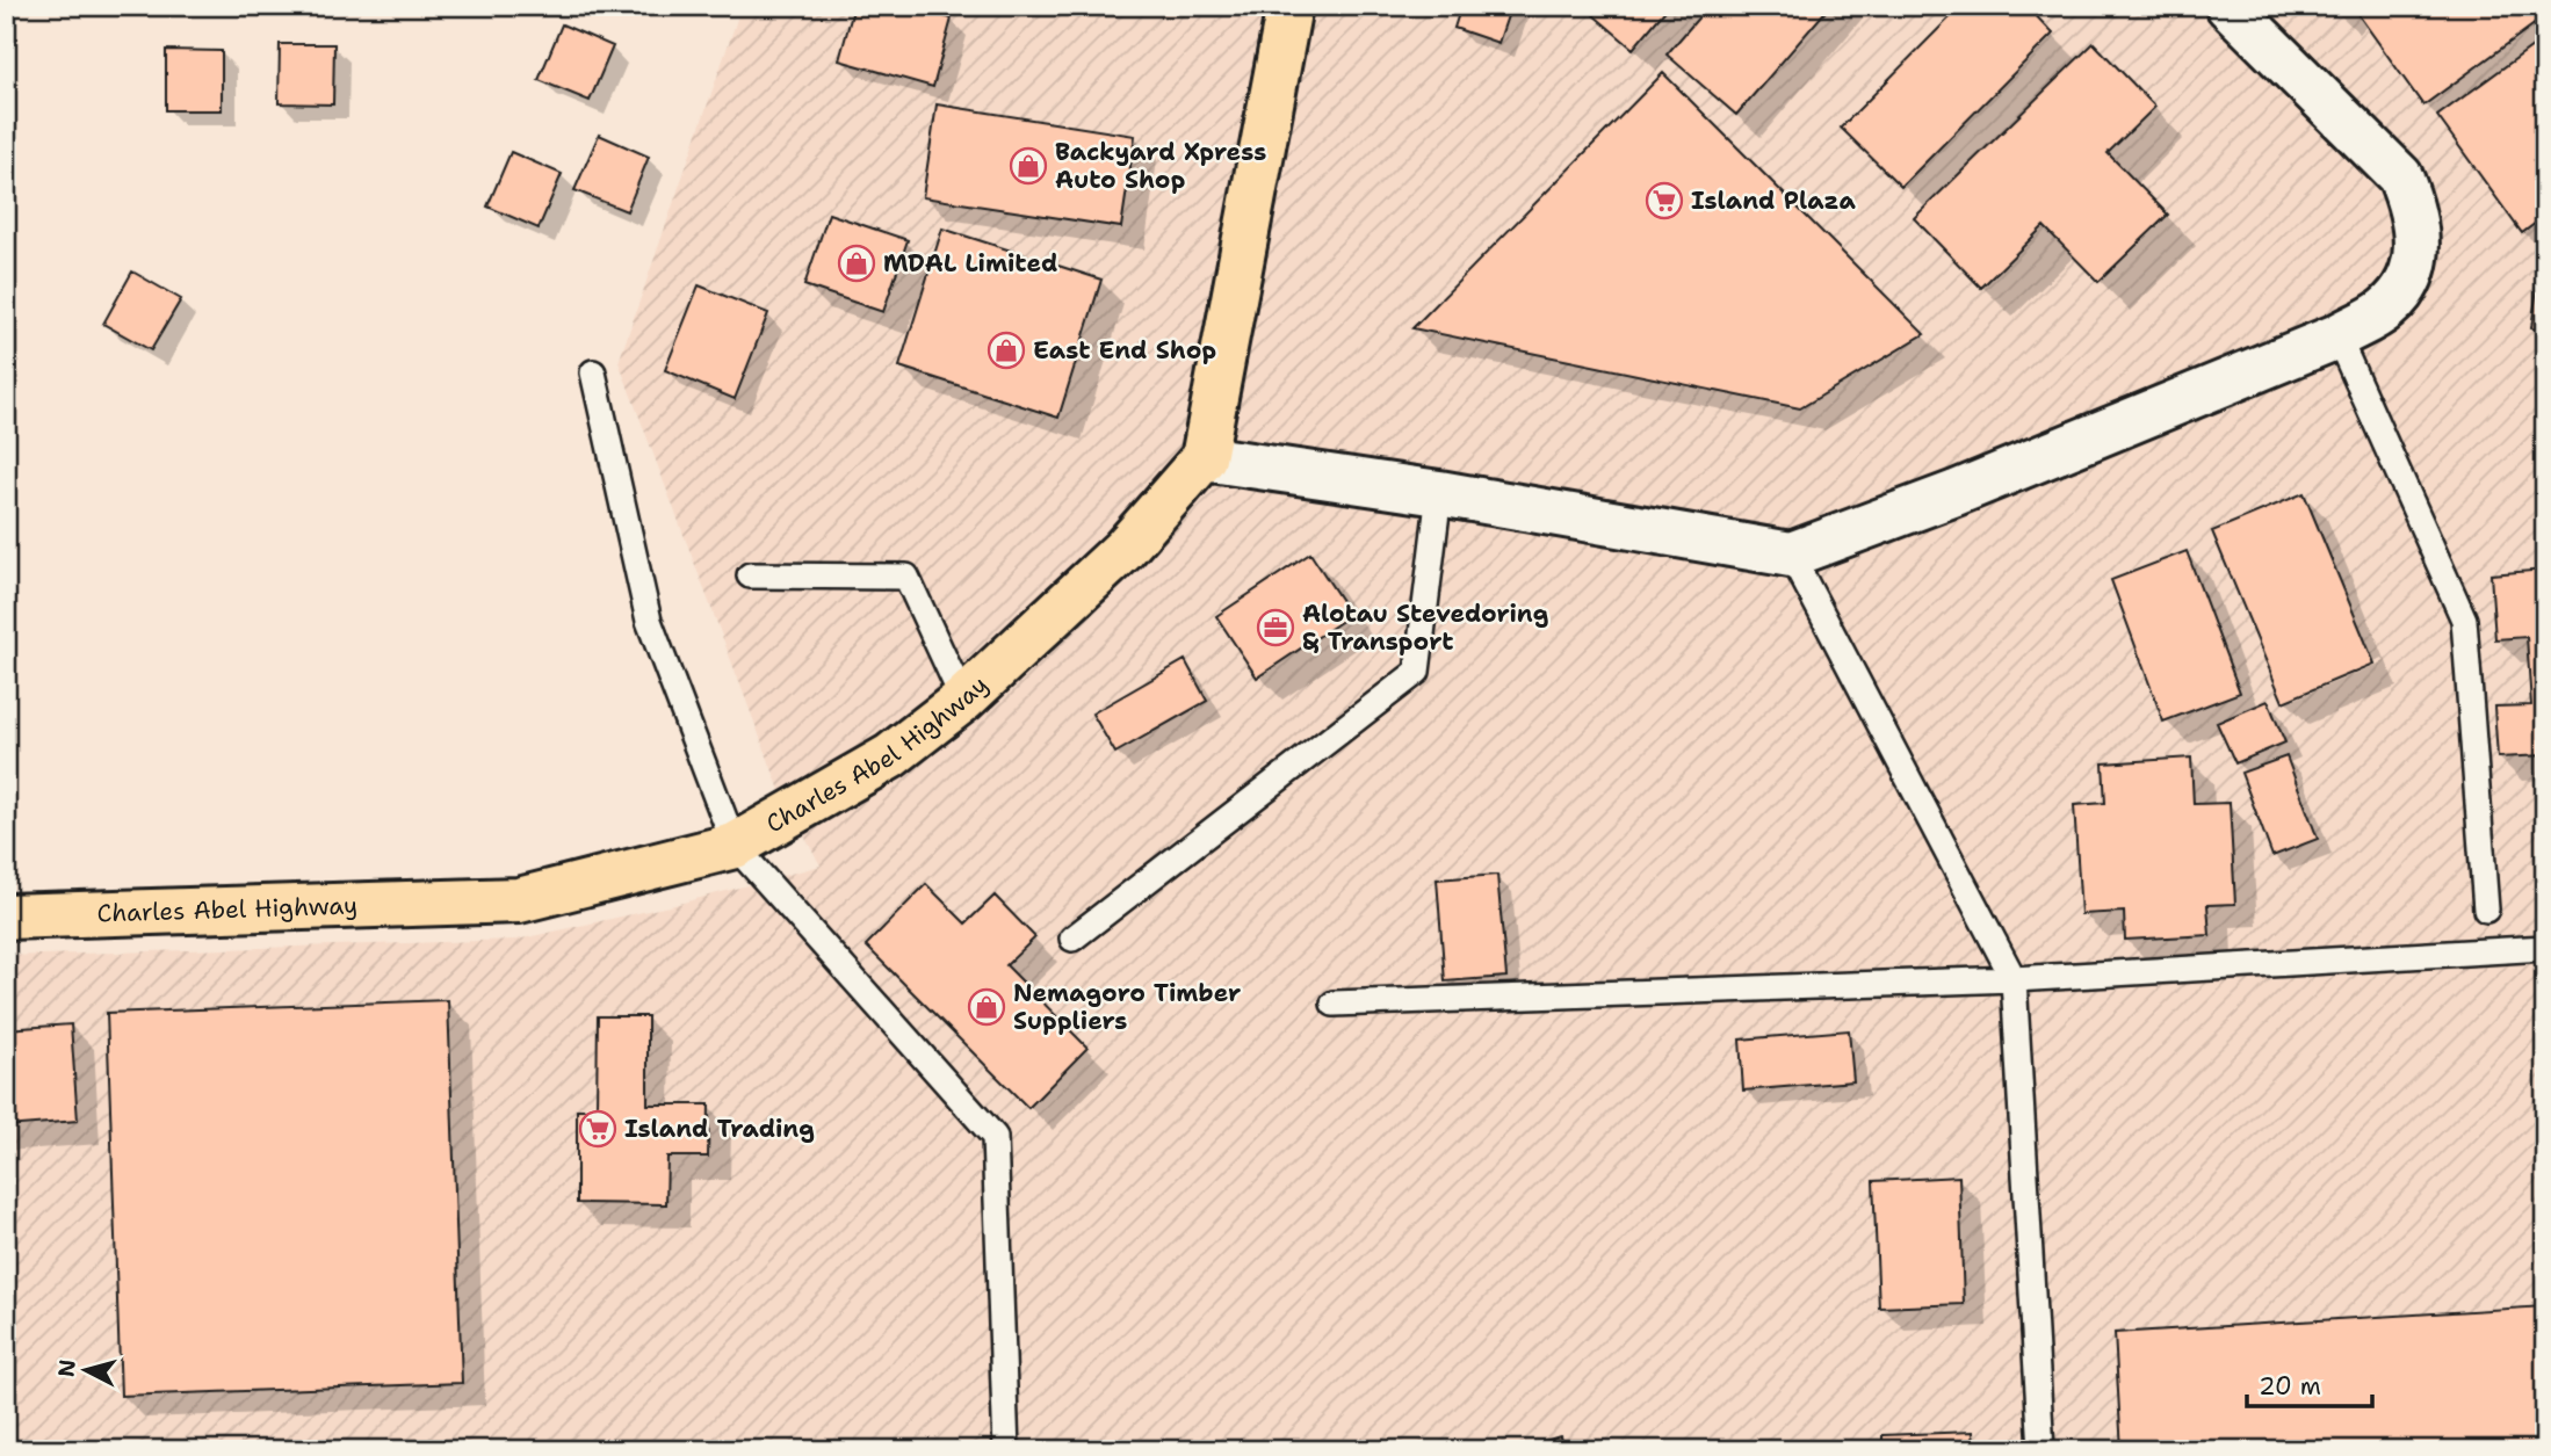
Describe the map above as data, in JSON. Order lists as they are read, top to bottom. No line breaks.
{"streets":{"main road":["Charles Abel Highway"]},"places":{"shop":["Backyard Xpress Auto Shop","MDAL Limited","East End Shop","Nemagoro Timber Suppliers"],"supermarket":["Island Plaza","Island Trading"],"office":["Alotau Stevedoring & Transport"]},"scale_bar":"20 m","north":"left"}
